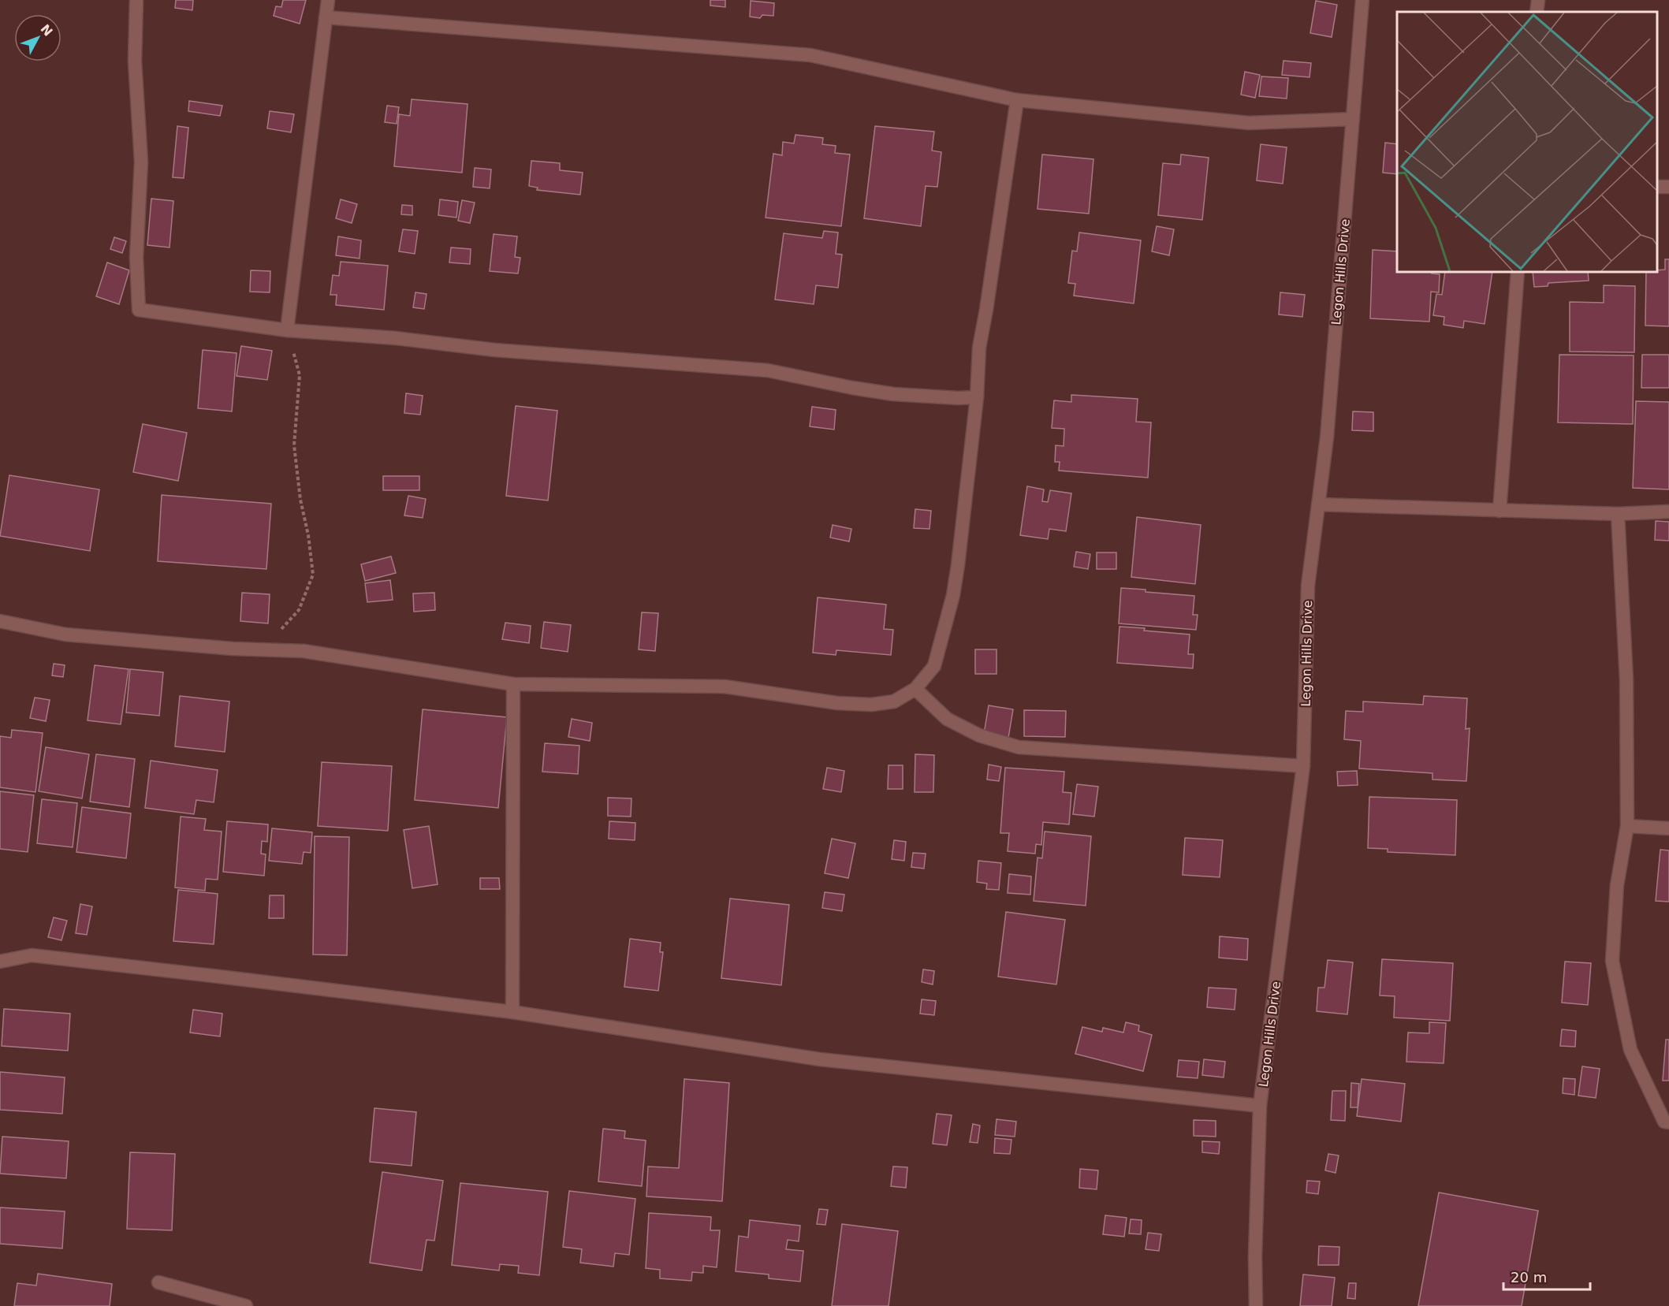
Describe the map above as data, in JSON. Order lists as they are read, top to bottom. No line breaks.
{"streets":{"street":["Legon Hills Drive"]},"scale_bar":"20 m","north":"top right"}
